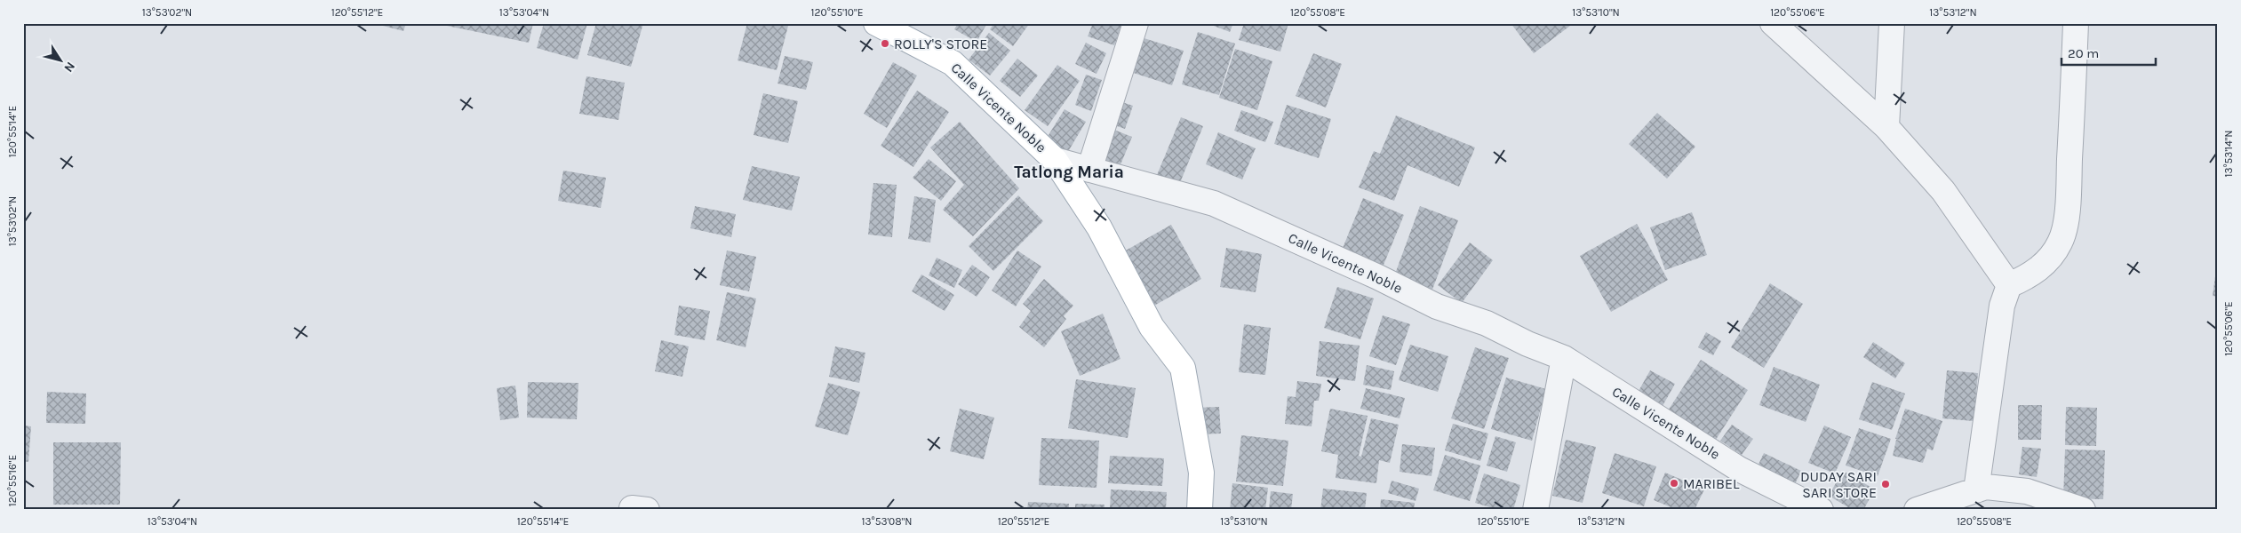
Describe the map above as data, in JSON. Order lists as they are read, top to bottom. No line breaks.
{"streets":{"main road":["Calle Vicente Noble"]},"districts":["Tatlong Maria"],"places":["ROLLY'S STORE","MARIBEL","DUDAY SARI SARI STORE"],"scale_bar":"20 m","north":"bottom right","coordinates":["13°53'02\"N","120°55'12\"E","13°53'04\"N","120°55'10\"E","120°55'08\"E","13°53'10\"N","120°55'06\"E","13°53'12\"N","120°55'14\"E","13°53'14\"N","120°55'16\"E","13°53'08\"N"]}
